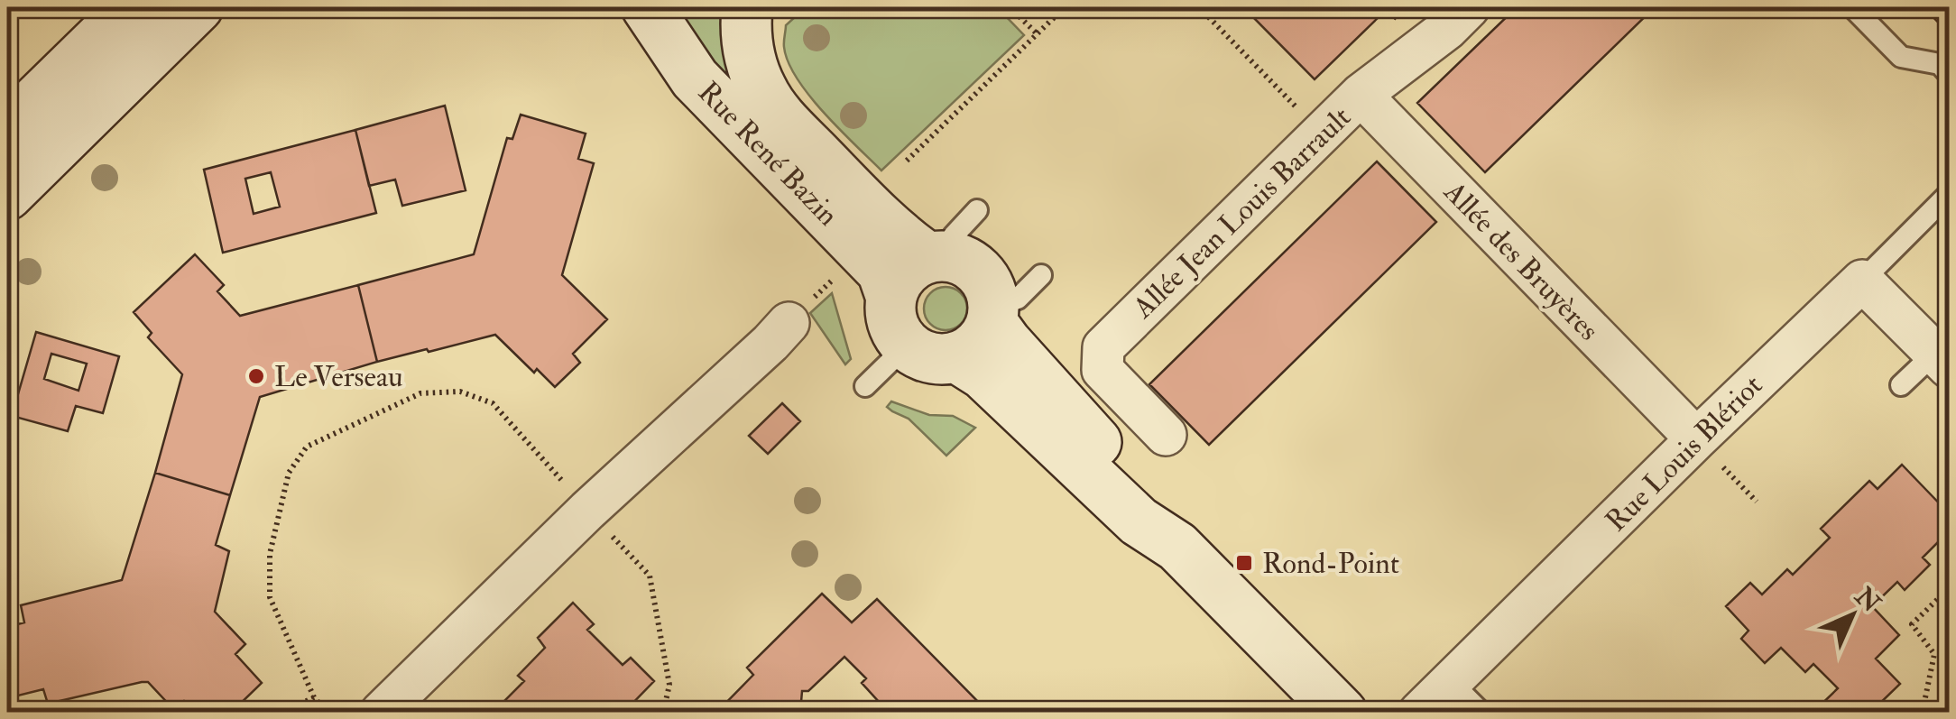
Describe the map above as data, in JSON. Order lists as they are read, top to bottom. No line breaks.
{"streets":{"street":["Rue René Bazin","Allée Jean Louis Barrault","Allée des Bruyères","Rue Louis Blériot"]},"crossings":[["Allée Jean Louis Barrault","Allée des Bruyères"]],"places":{"other":["Le Verseau"],"transit":["Rond-Point"]},"north":"top right"}
